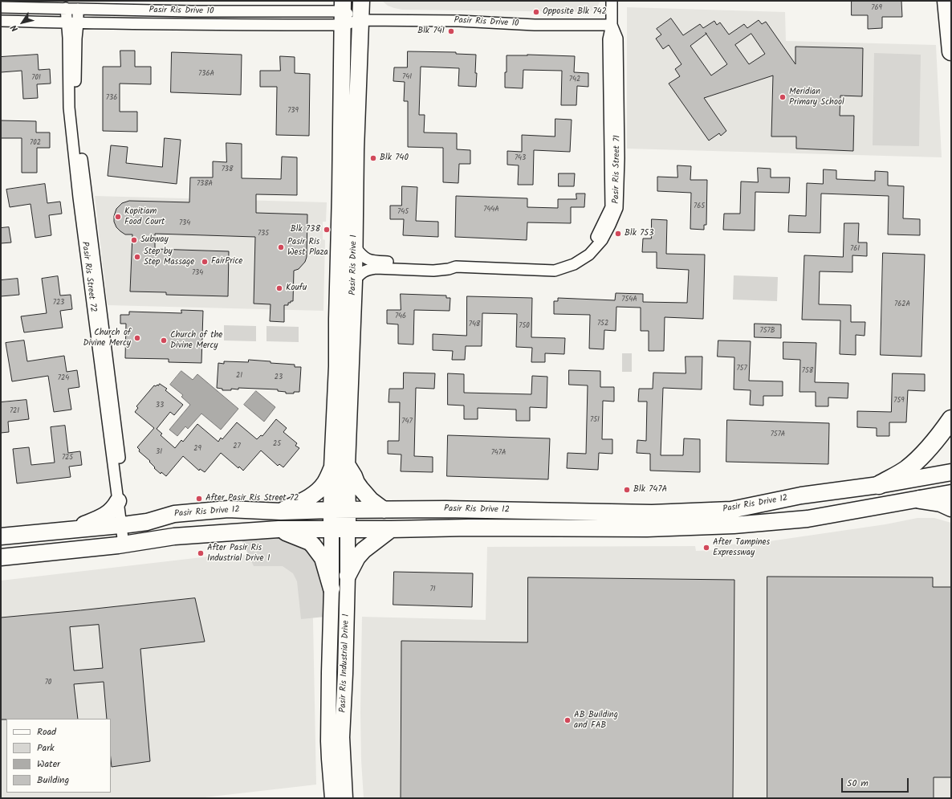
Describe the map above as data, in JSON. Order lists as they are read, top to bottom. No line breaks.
{"streets":{"main road":["Pasir Ris Drive 1","Pasir Ris Drive 12","Pasir Ris Industrial Drive 1"],"street":["Pasir Ris Drive 10","Pasir Ris Street 71","Pasir Ris Street 72"]},"crossings":[["Pasir Ris Drive 10","Pasir Ris Street 71"],["Pasir Ris Drive 10","Pasir Ris Drive 1"],["Pasir Ris Drive 10","Pasir Ris Street 72"],["Pasir Ris Street 71","Pasir Ris Drive 1"],["Pasir Ris Drive 1","Pasir Ris Drive 12"],["Pasir Ris Drive 1","Pasir Ris Industrial Drive 1"],["Pasir Ris Street 72","Pasir Ris Drive 12"],["Pasir Ris Drive 12","Pasir Ris Industrial Drive 1"]],"places":["Opposite Blk 742","Blk 741","Meridian Primary School","Blk 740","Kopitiam Food Court","Blk 738","Blk 753","Subway","Pasir Ris West Plaza","Step by Step Massage","FairPrice","Koufu","Church of Divine Mercy","Church of the Divine Mercy","Blk 747A","After Pasir Ris Street 72","After Tampines Expressway","After Pasir Ris Industrial Drive 1","AB Building and FAB"],"house_numbers":["769","736A","741","701","742","736","739","702","743","738","738A","765","744A","745","734","735","761","734","754A","723","762A","746","752","748","750","757B","757","758","21","23","724","759","33","721","751","747","757A","25","27","29","31","747A","725","71","70"],"legend":["Road","Park","Water","Building"],"scale_bar":"50 m","north":"bottom left"}
